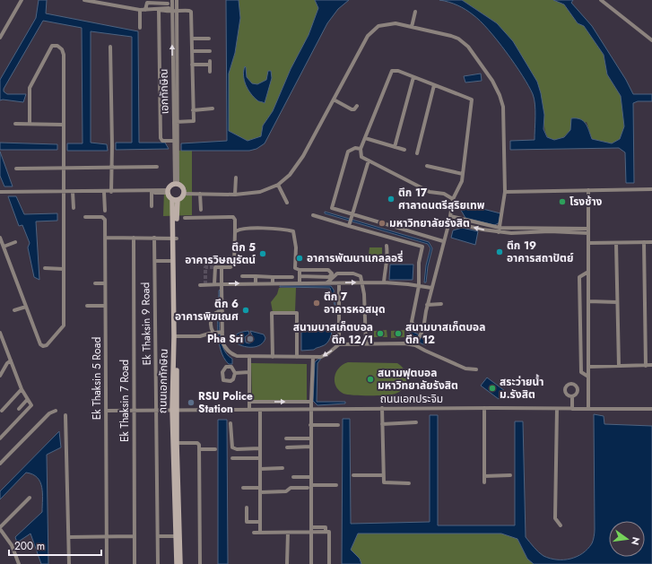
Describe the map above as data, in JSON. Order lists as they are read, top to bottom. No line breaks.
{"streets":{"street":["เอกทักษิณ","Ek Thaksin 9 Road","Ek Thaksin 5 Road","ถนนเอกทักษิณ","ถนนเอกประจิม","Ek Thaksin 7 Road"]},"crossings":[["เอกทักษิณ","ถนนเอกทักษิณ"],["Ek Thaksin 9 Road","ถนนเอกประจิม"],["Ek Thaksin 5 Road","ถนนเอกประจิม"],["ถนนเอกทักษิณ","ถนนเอกประจิม"],["ถนนเอกประจิม","Ek Thaksin 7 Road"]],"places":["ตึก 17 ศาลาดนตรีสุริยเทพ","โรงช้าง","มหาวิทยาลัยรังสิต","ตึก 19 อาคารสถาปัตย์","ตึก 5 อาคารวิษณุรัตน์","อาคารพัฒนาแกลลอรี่","ตึก 7 อาคารหอสมุด","ตึก 6 อาคารพิฆเณศ","สนามบาสเก็ตบอล ตึก 12/1","สนามบาสเก็ตบอล ตึก 12","Pha Sri","สนามฟุตบอล มหาวิทยาลัยรังสิต","สระว่ายน้ำ ม.รังสิต","RSU Police Station"],"scale_bar":"200 m","north":"right"}
